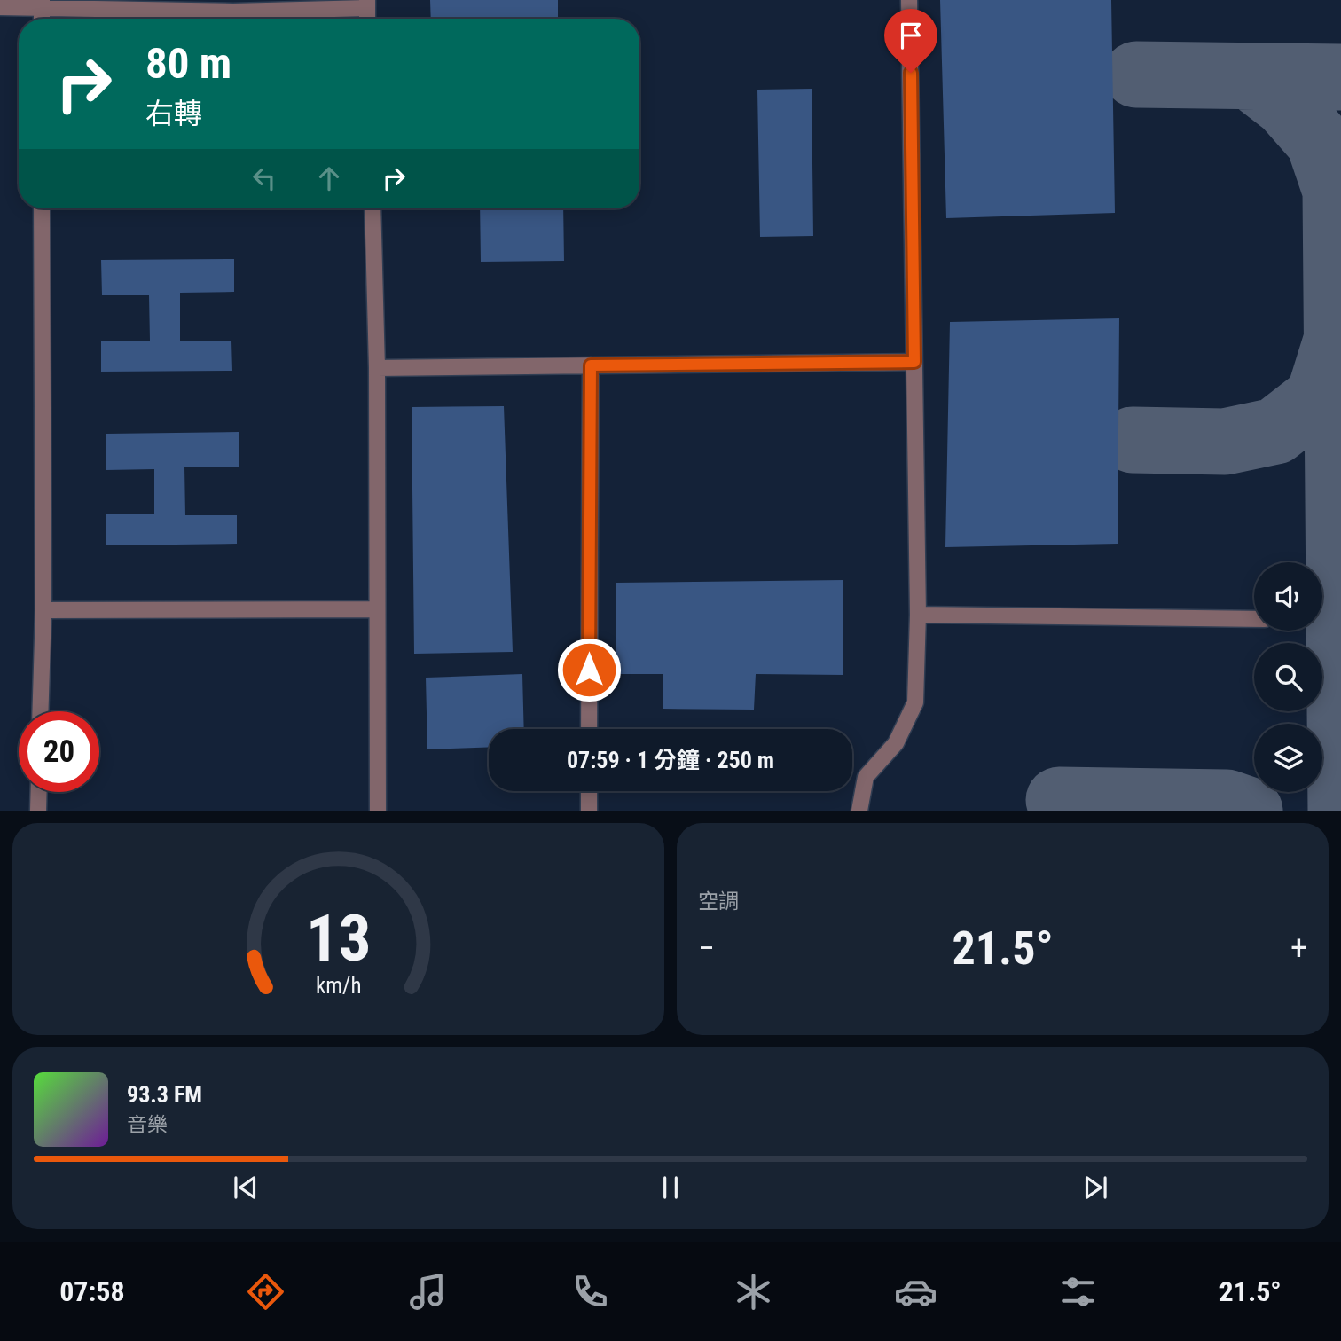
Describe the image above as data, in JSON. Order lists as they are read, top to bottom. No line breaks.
{"page":{"turn":["80 m","右轉"],"limit":"20","trip":"07:59 · 1 分鐘 · 250 m","tile":"空調","heat":["−","21.5°","+"],"song":["93.3 FM","音樂"],"tabs":["07:58","21.5°"],"gauge":["13","km/h"]}}
